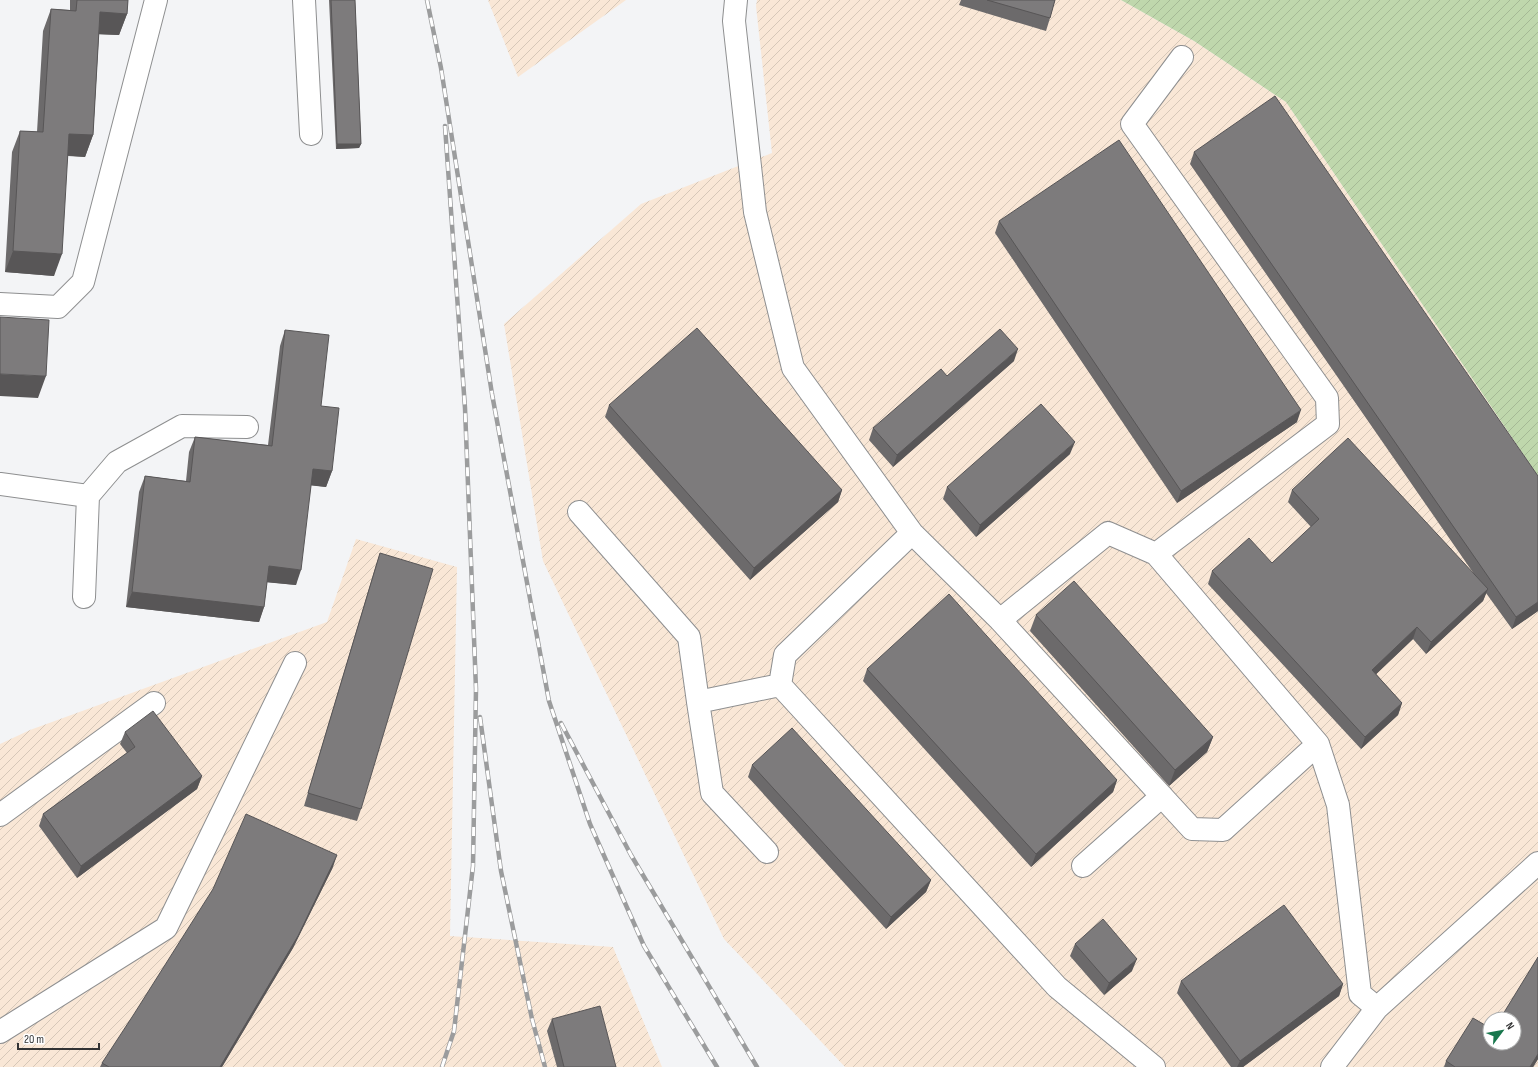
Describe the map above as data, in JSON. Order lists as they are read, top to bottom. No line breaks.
{"scale_bar":"20 m","north":"top right"}
